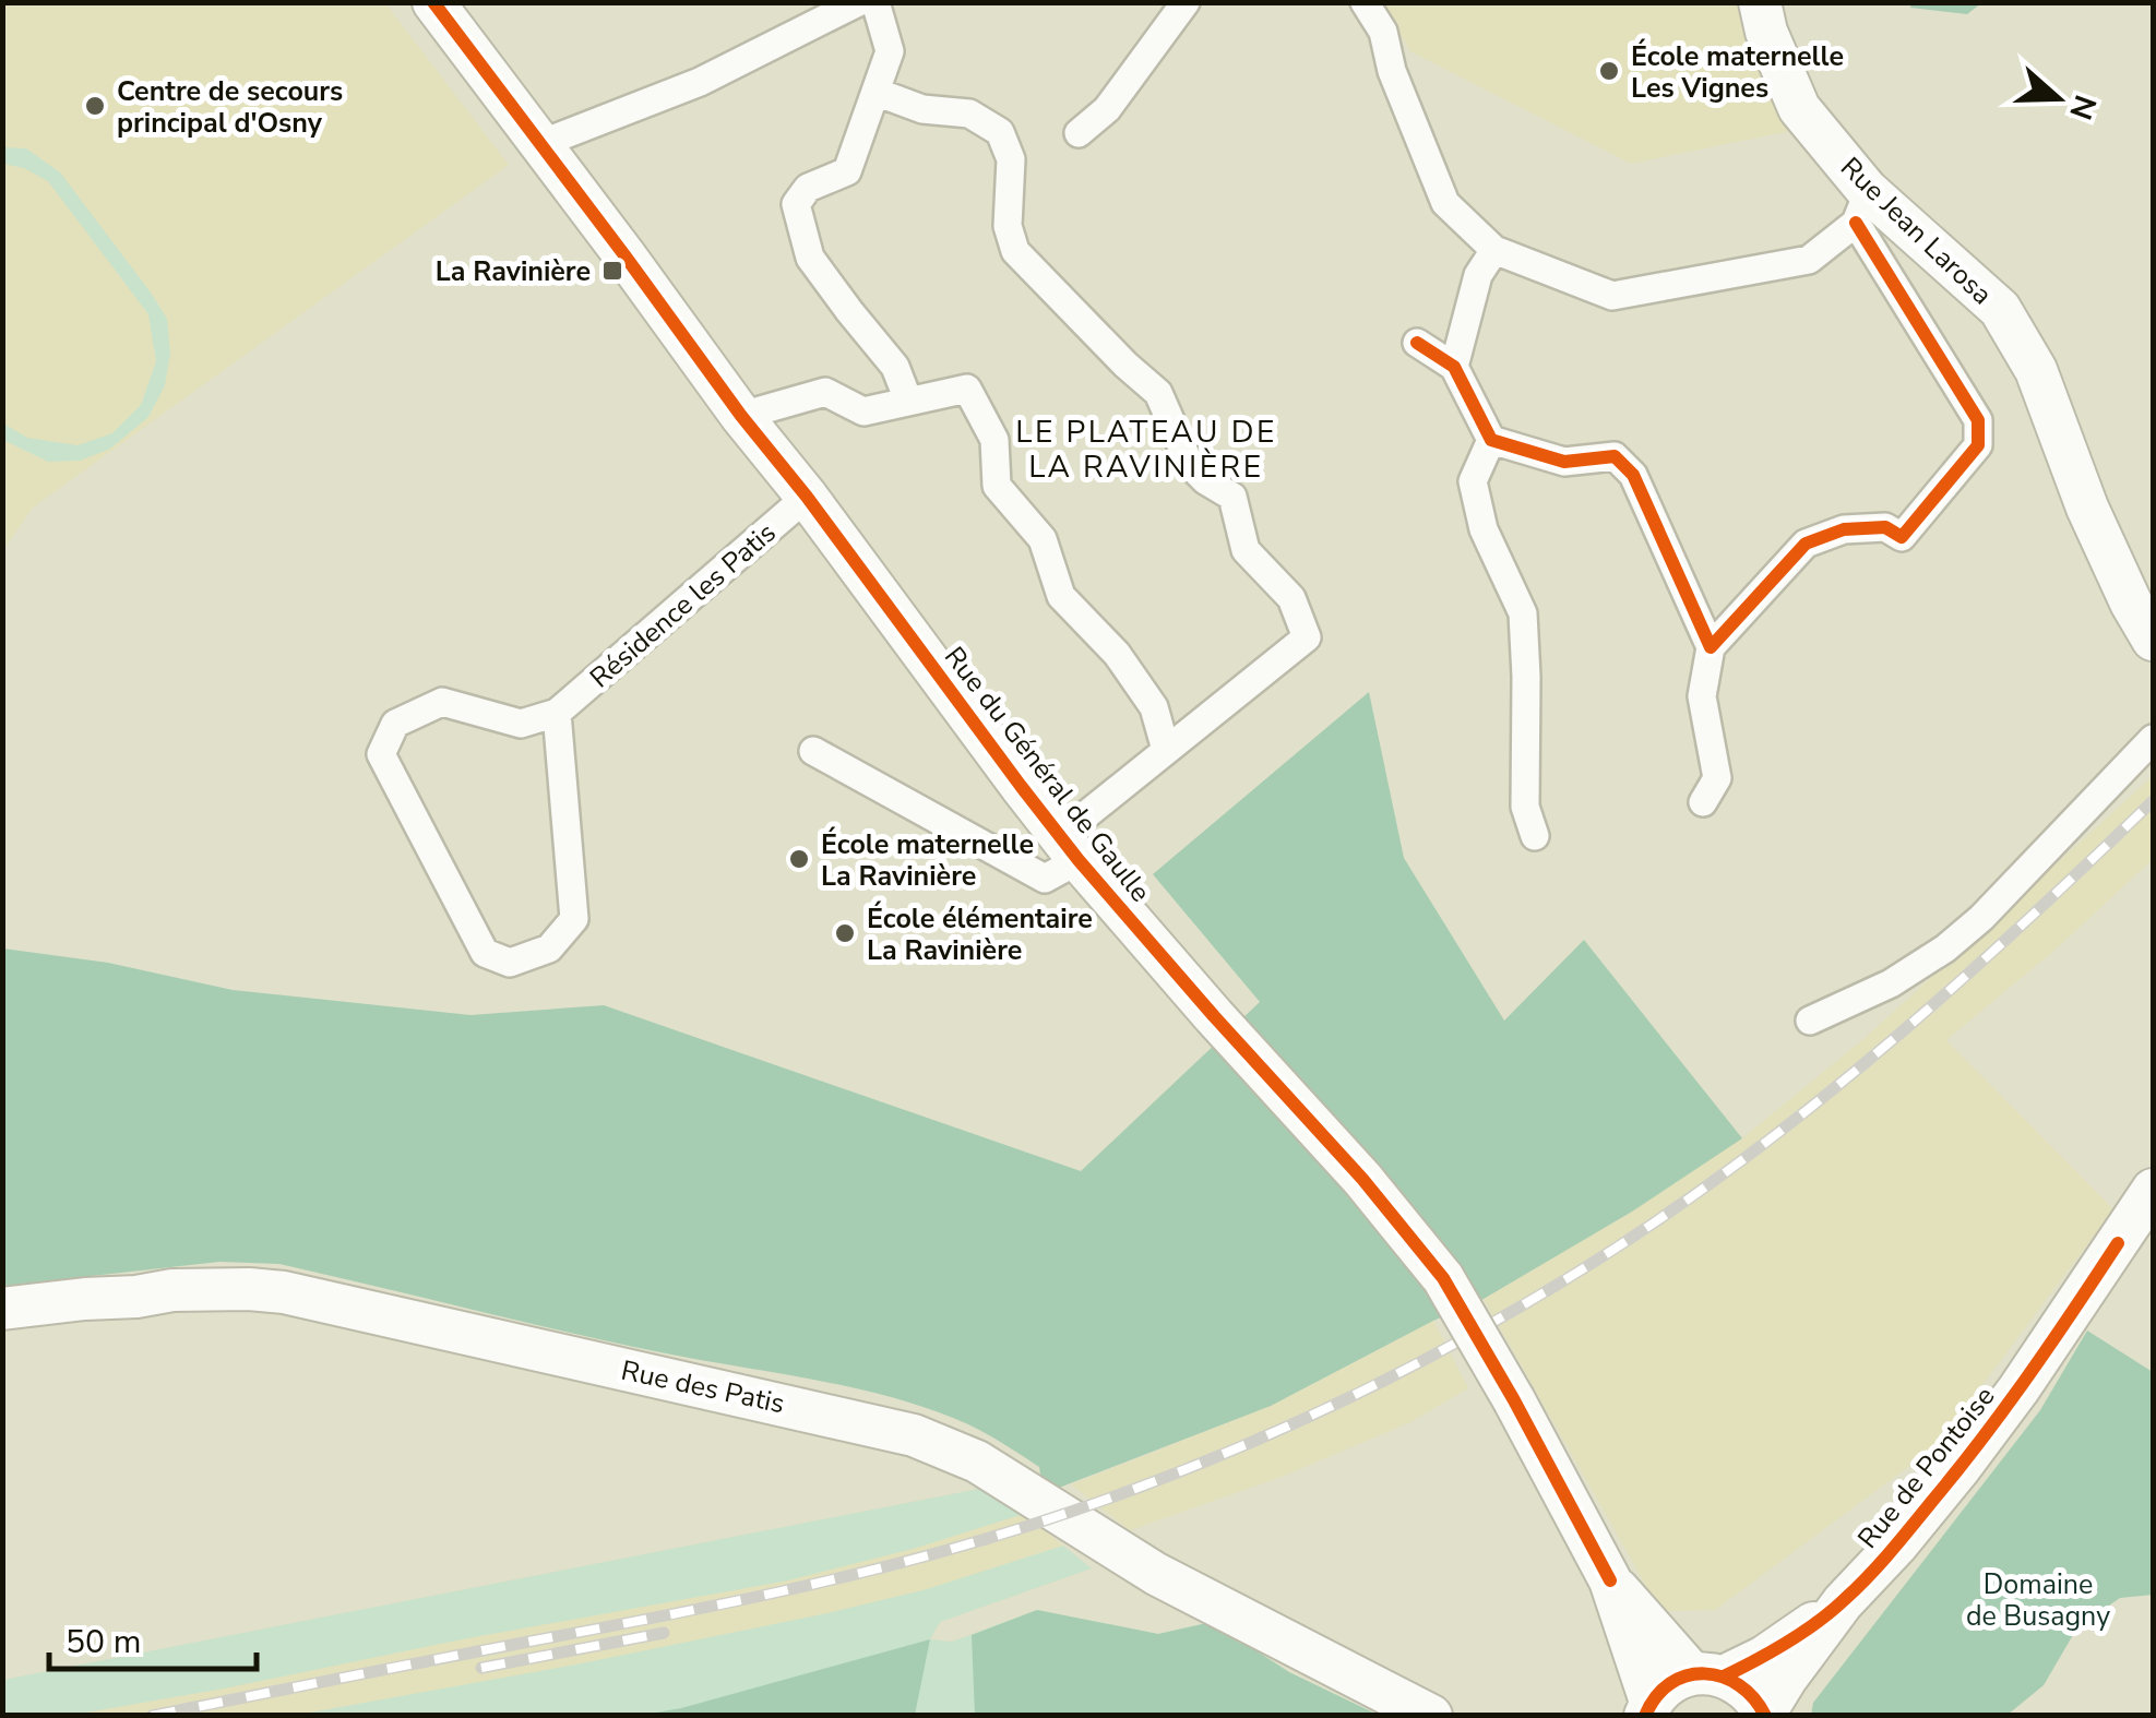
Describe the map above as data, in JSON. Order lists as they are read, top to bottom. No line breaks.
{"streets":{"main road":["Rue Jean Larosa","Rue du Général de Gaulle","Rue des Patis","Rue de Pontoise"],"street":["Résidence les Patis"]},"crossings":[["Résidence les Patis","Rue du Général de Gaulle"],["Rue du Général de Gaulle","Rue de Pontoise"]],"districts":["LE PLATEAU DE LA RAVINIÈRE"],"parks":["Domaine de Busagny"],"places":{"other":["École maternelle Les Vignes","Centre de secours principal d'Osny","École maternelle La Ravinière","École élémentaire La Ravinière"],"transit":["La Ravinière"]},"scale_bar":"50 m","north":"right"}
